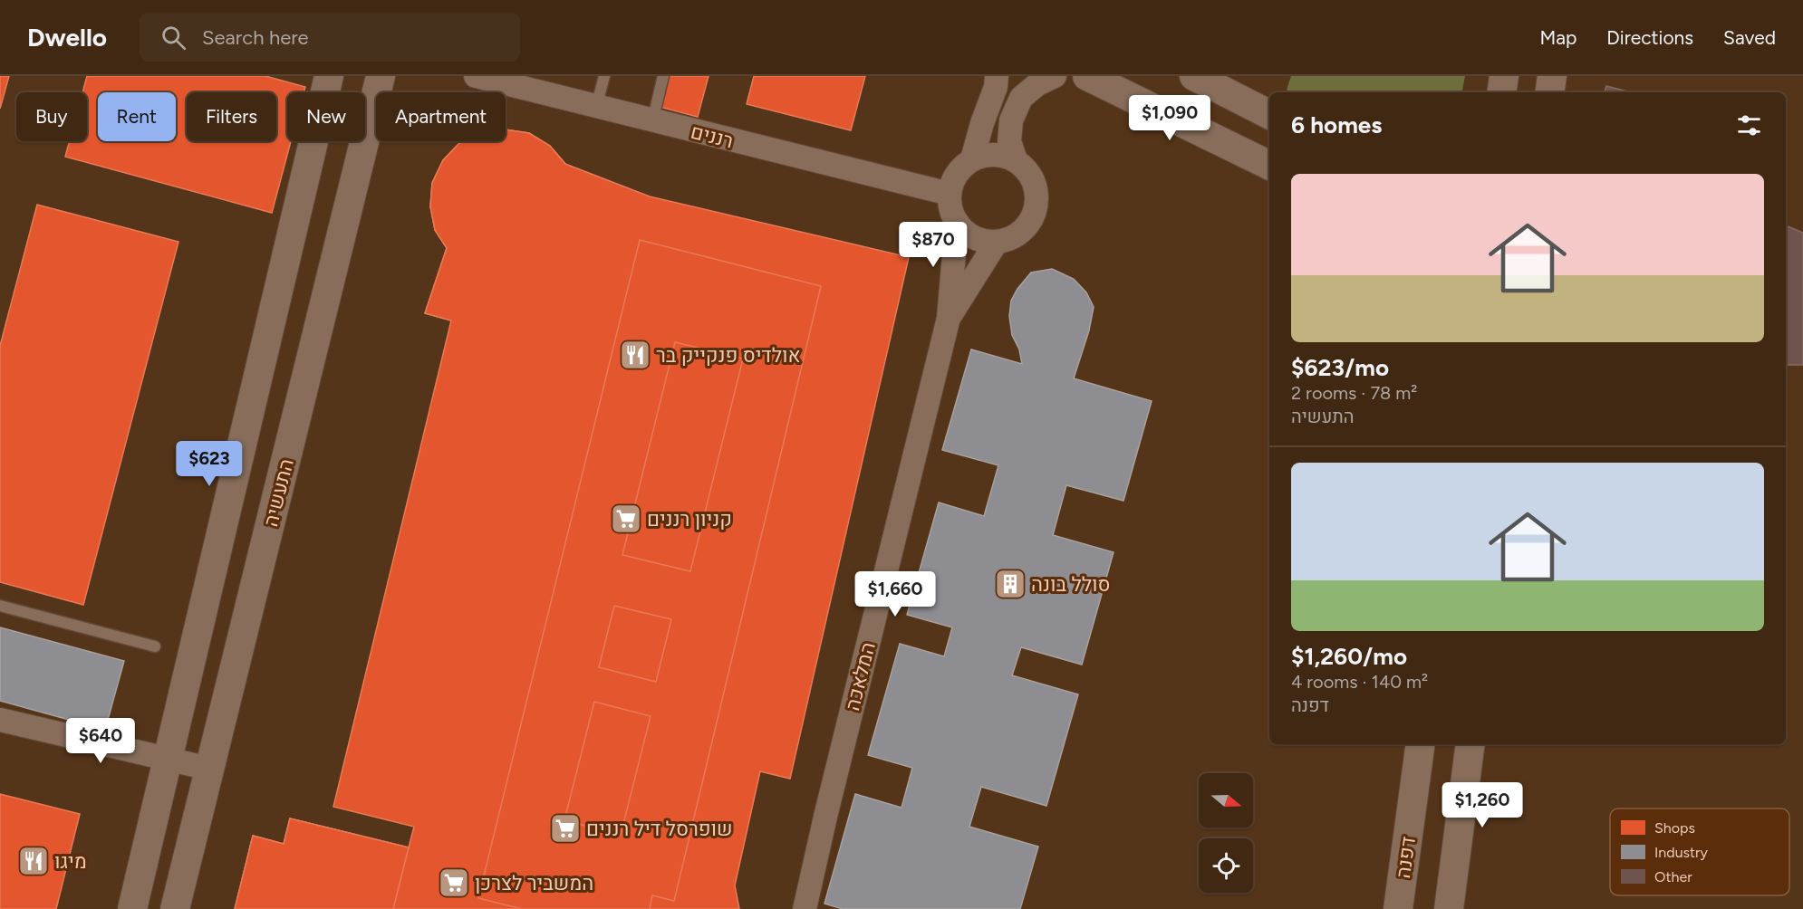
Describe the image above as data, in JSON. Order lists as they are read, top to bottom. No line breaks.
{"streets":{"street":["רננים","התעשיה","המלאכה","דפנה"]},"crossings":[["רננים","המלאכה"]],"places":{"restaurant":["אולדיס פנקייק בר","מיגו"],"supermarket":["קניון רננים","שופרסל דיל רננים","המשביר לצרכן"],"building":["סולל בונה"]},"legend":["Shops","Industry","Other"],"north":"right","page":{"header":"Dwello","search":"Search here","nav":["Map","Directions","Saved"],"chip":["Buy","Rent","Filters","New","Apartment"],"heading":"6 homes","price":["$1,090","$870","$623","$1,660","$640","$1,260"],"list":[{"name":"$623/mo","note":"2 rooms · 78 m² · התעשיה"},{"name":"$1,260/mo","note":"4 rooms · 140 m² · דפנה"}]}}
